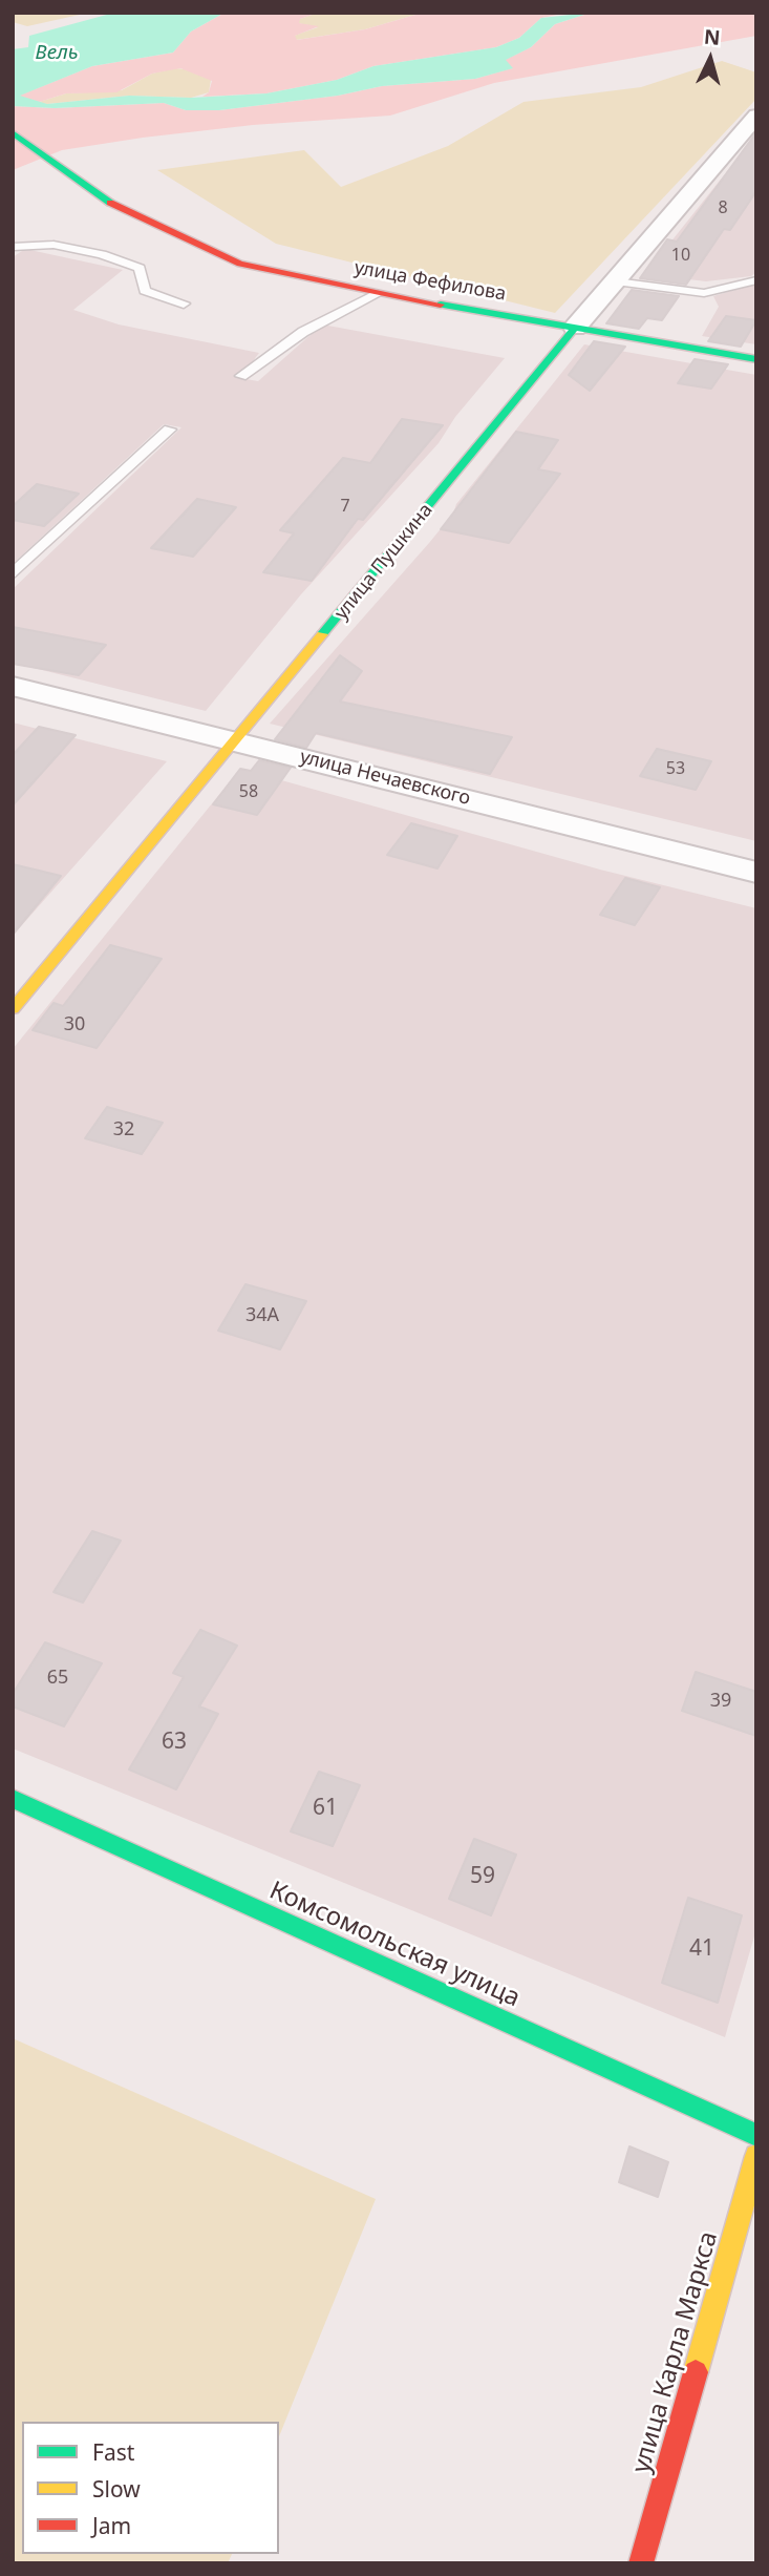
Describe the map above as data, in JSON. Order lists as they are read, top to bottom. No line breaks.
{"streets":{"main road":["улица Фефилова","улица Пушкина","Комсомольская улица","улица Карла Маркса"],"street":["улица Нечаевского"]},"crossings":[["улица Фефилова","улица Пушкина"],["улица Пушкина","улица Нечаевского"]],"water":["Вель"],"house_numbers":["8","10","7","53","58","30","32","34А","65","39","63","61","59","41"],"legend":["Fast","Slow","Jam"],"north":"top"}
